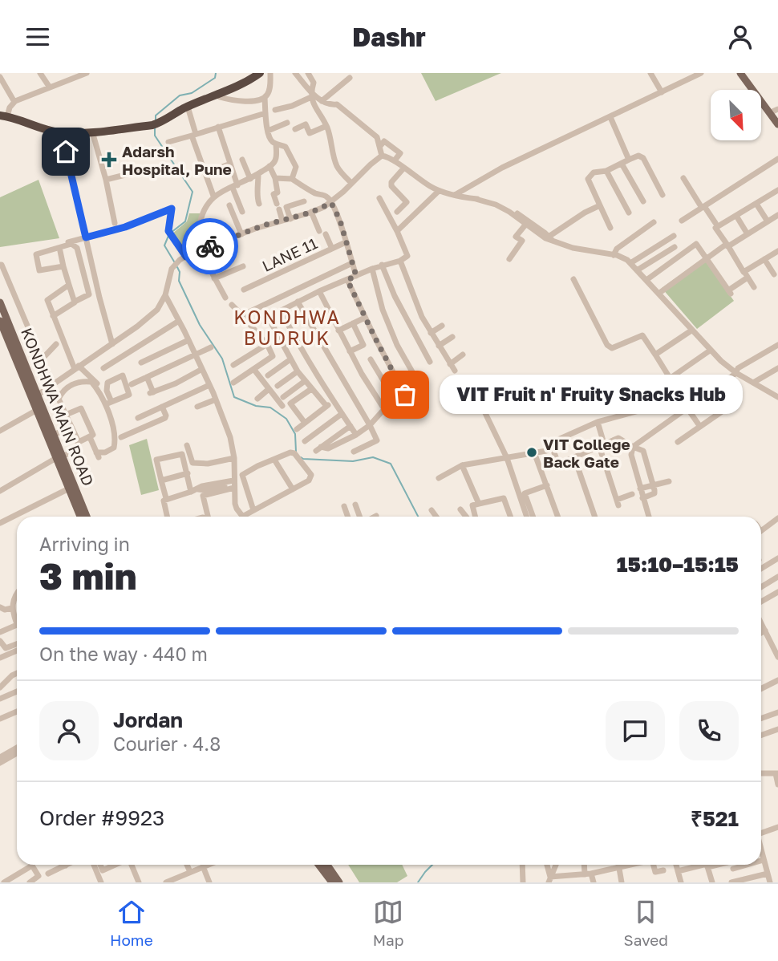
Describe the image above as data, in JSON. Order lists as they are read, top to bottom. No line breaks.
{"streets":{"main road":["KONDHWA MAIN ROAD"],"street":["LANE 11"]},"districts":["KONDHWA BUDRUK"],"places":{"health":["Adarsh Hospital, Pune"],"other":["VIT Fruit n' Fruity Snacks Hub","VIT College Back Gate"]},"north":"bottom right","page":{"header":"Dashr","bubble":"VIT Fruit n' Fruity Snacks Hub","heading":["3 min","Arriving in","15:10–15:15"],"panel":["Jordan","Courier · 4.8","Order #9923","₹521"],"bar":"On the way · 440 m","tabs":["Home","Map","Saved"]}}
